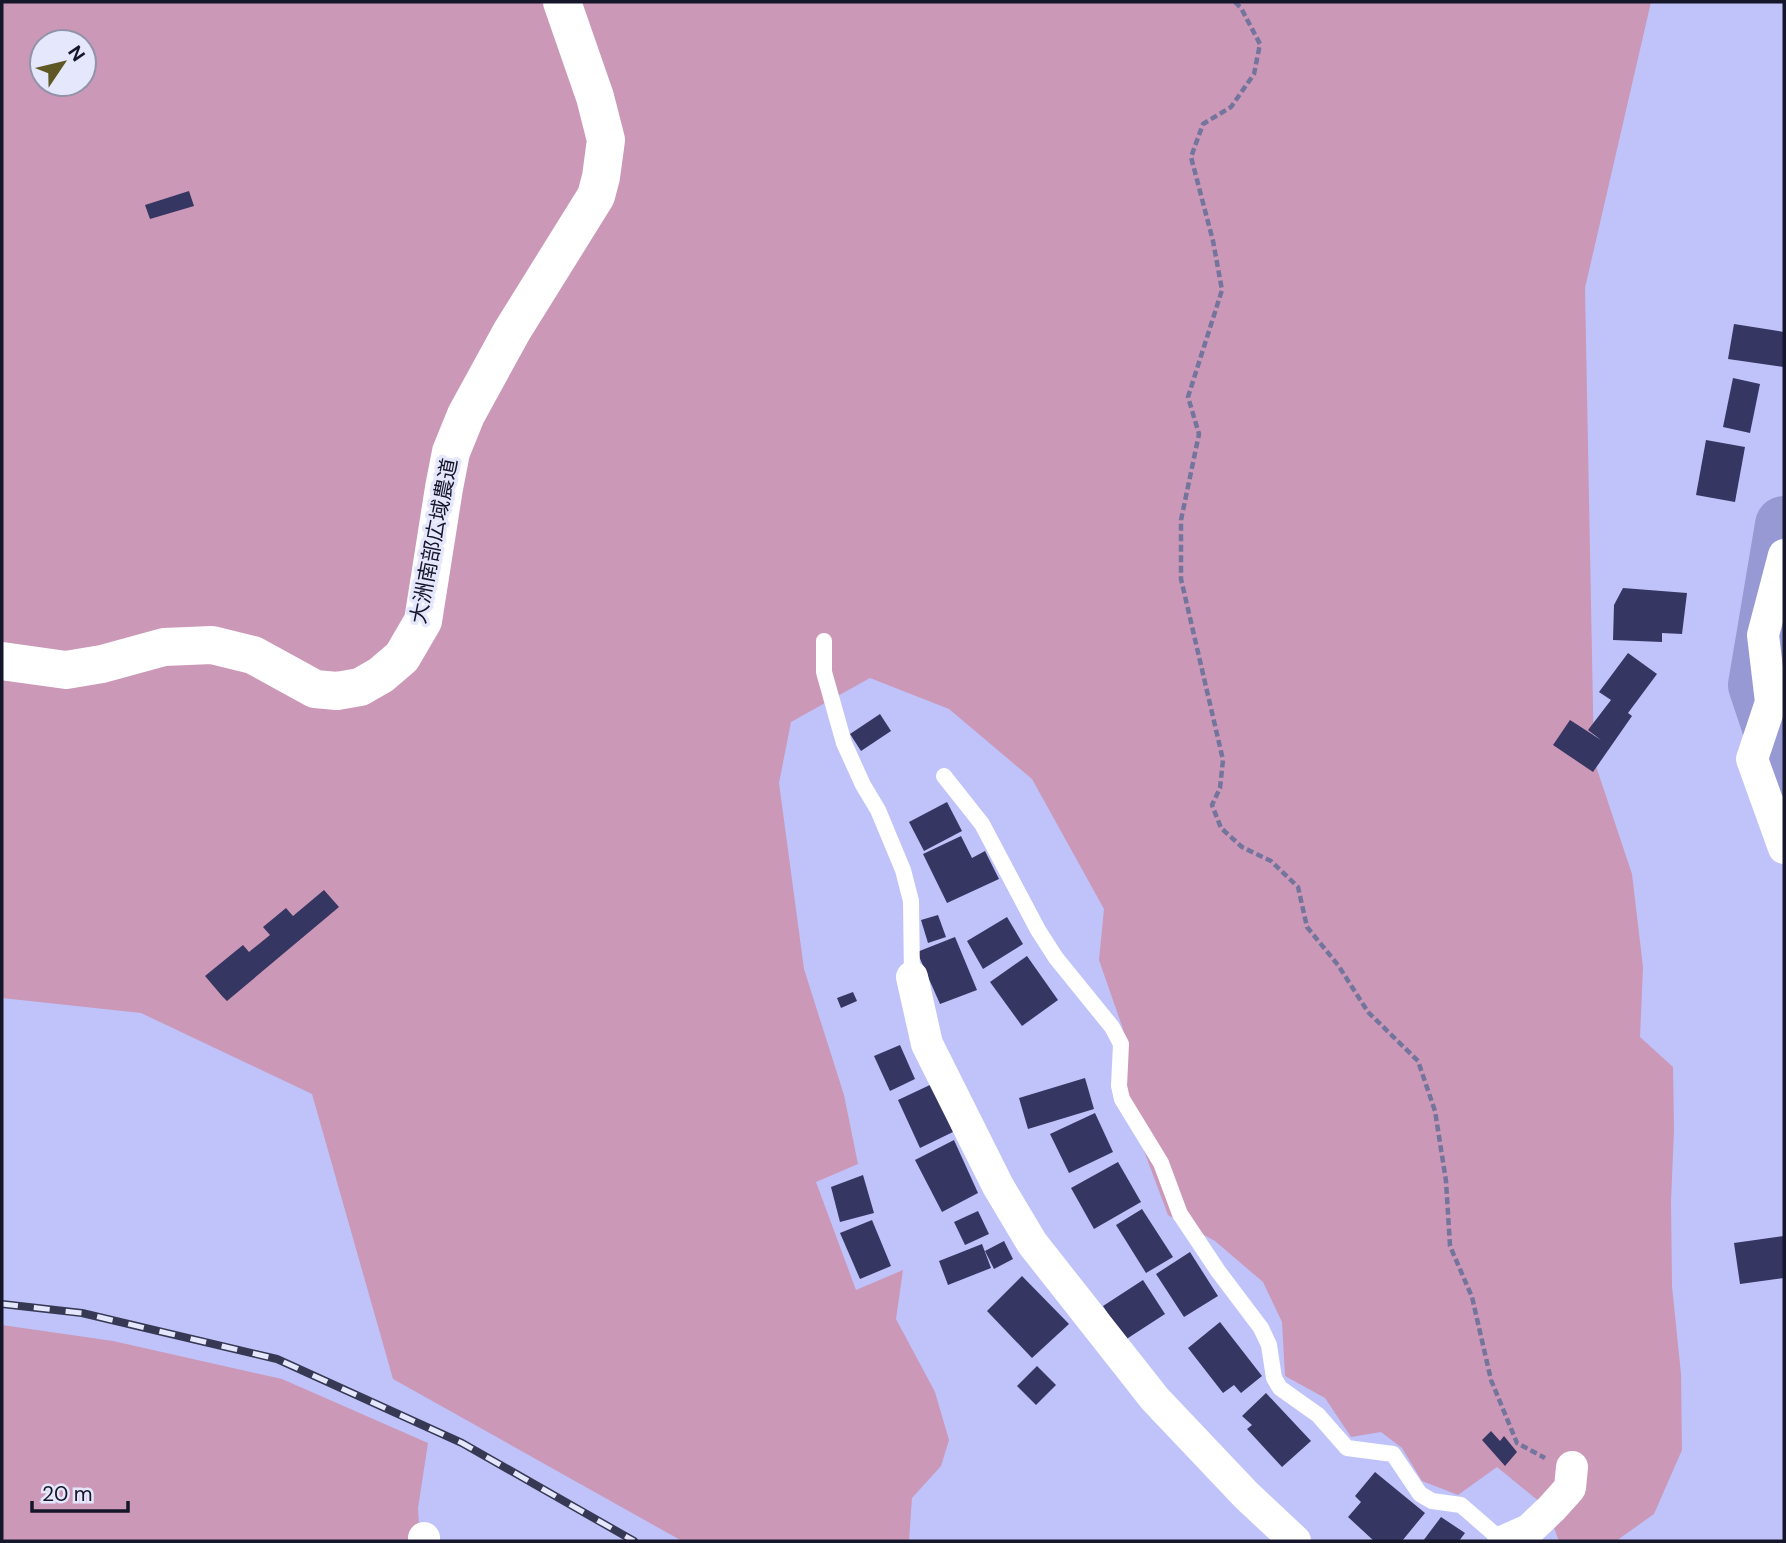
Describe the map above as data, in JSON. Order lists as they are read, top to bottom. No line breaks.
{"streets":{"street":["大洲南部広域農道"]},"scale_bar":"20 m","north":"top right"}
